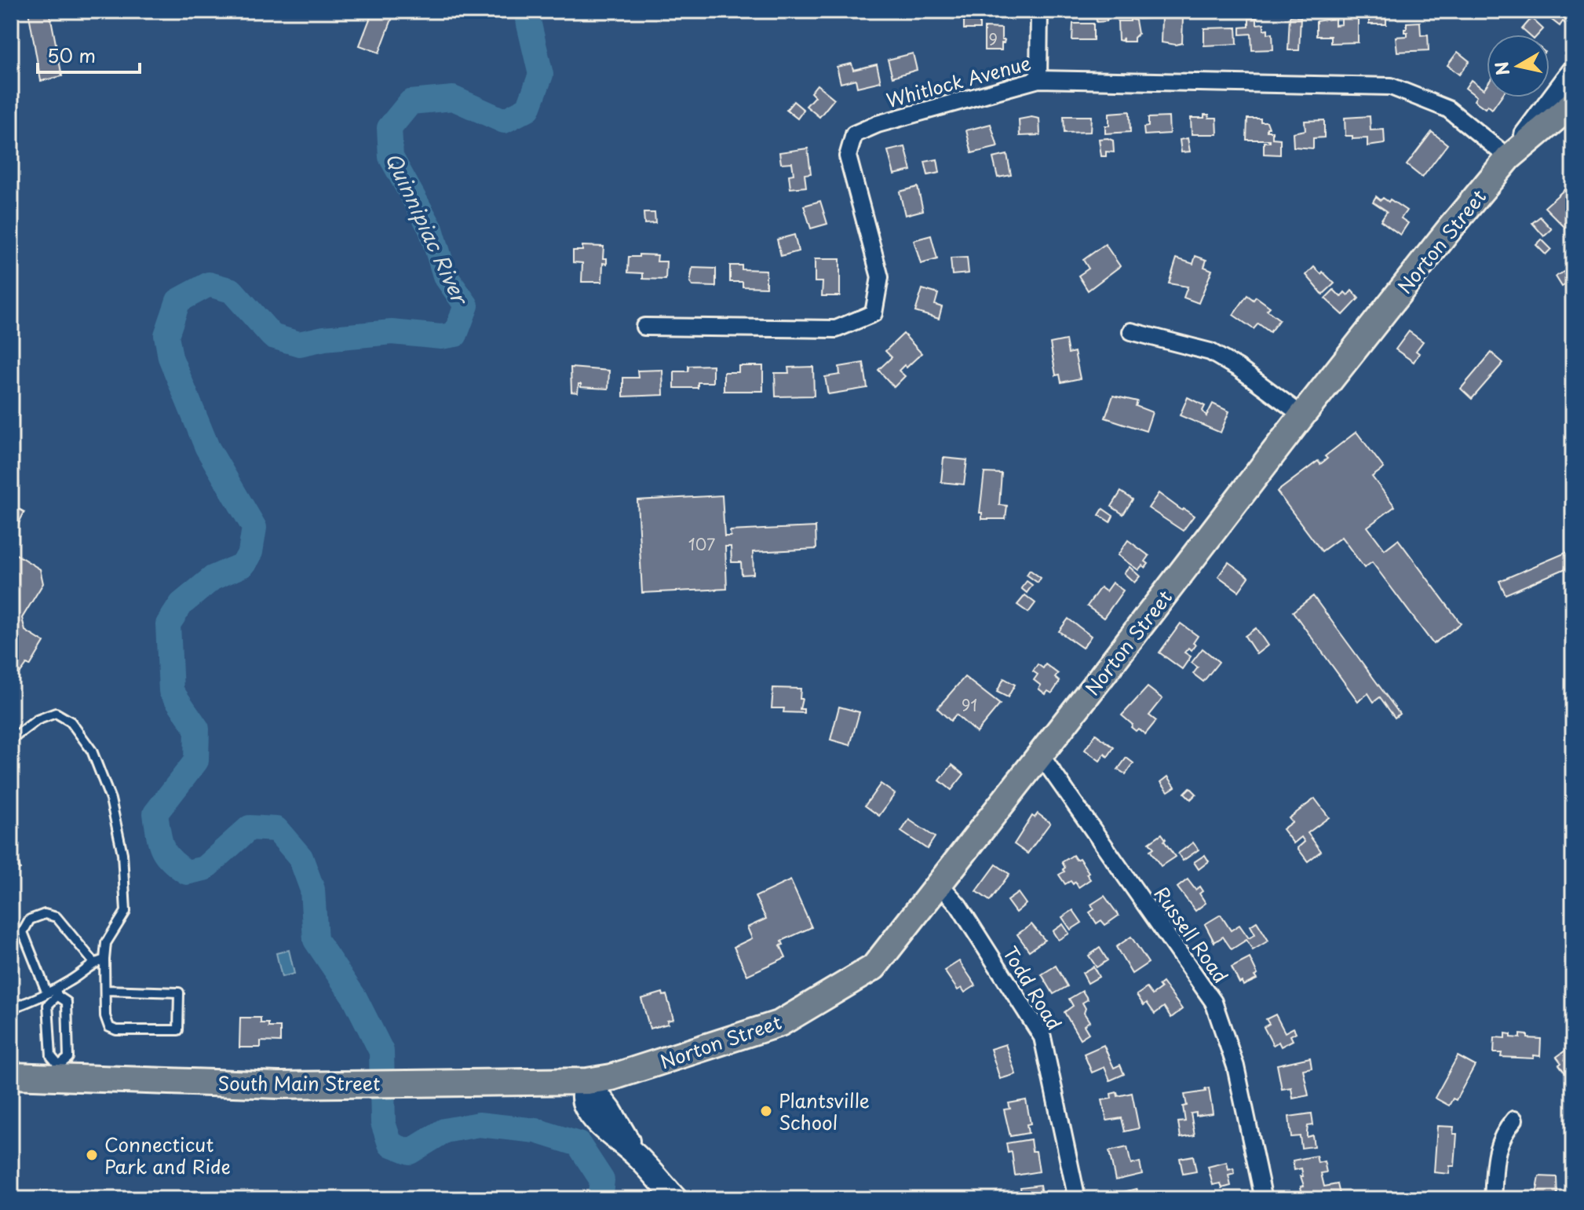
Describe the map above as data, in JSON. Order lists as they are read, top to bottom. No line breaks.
{"streets":{"highway":["Norton Street","South Main Street"],"street":["Whitlock Avenue","Russell Road","Todd Road"]},"crossings":[["Whitlock Avenue","Norton Street"],["Norton Street","Russell Road"],["Norton Street","Todd Road"],["Norton Street","South Main Street"]],"water":["Quinnipiac River"],"places":["Plantsville School","Connecticut Park and Ride"],"house_numbers":["9","107","91"],"scale_bar":"50 m","north":"left"}
